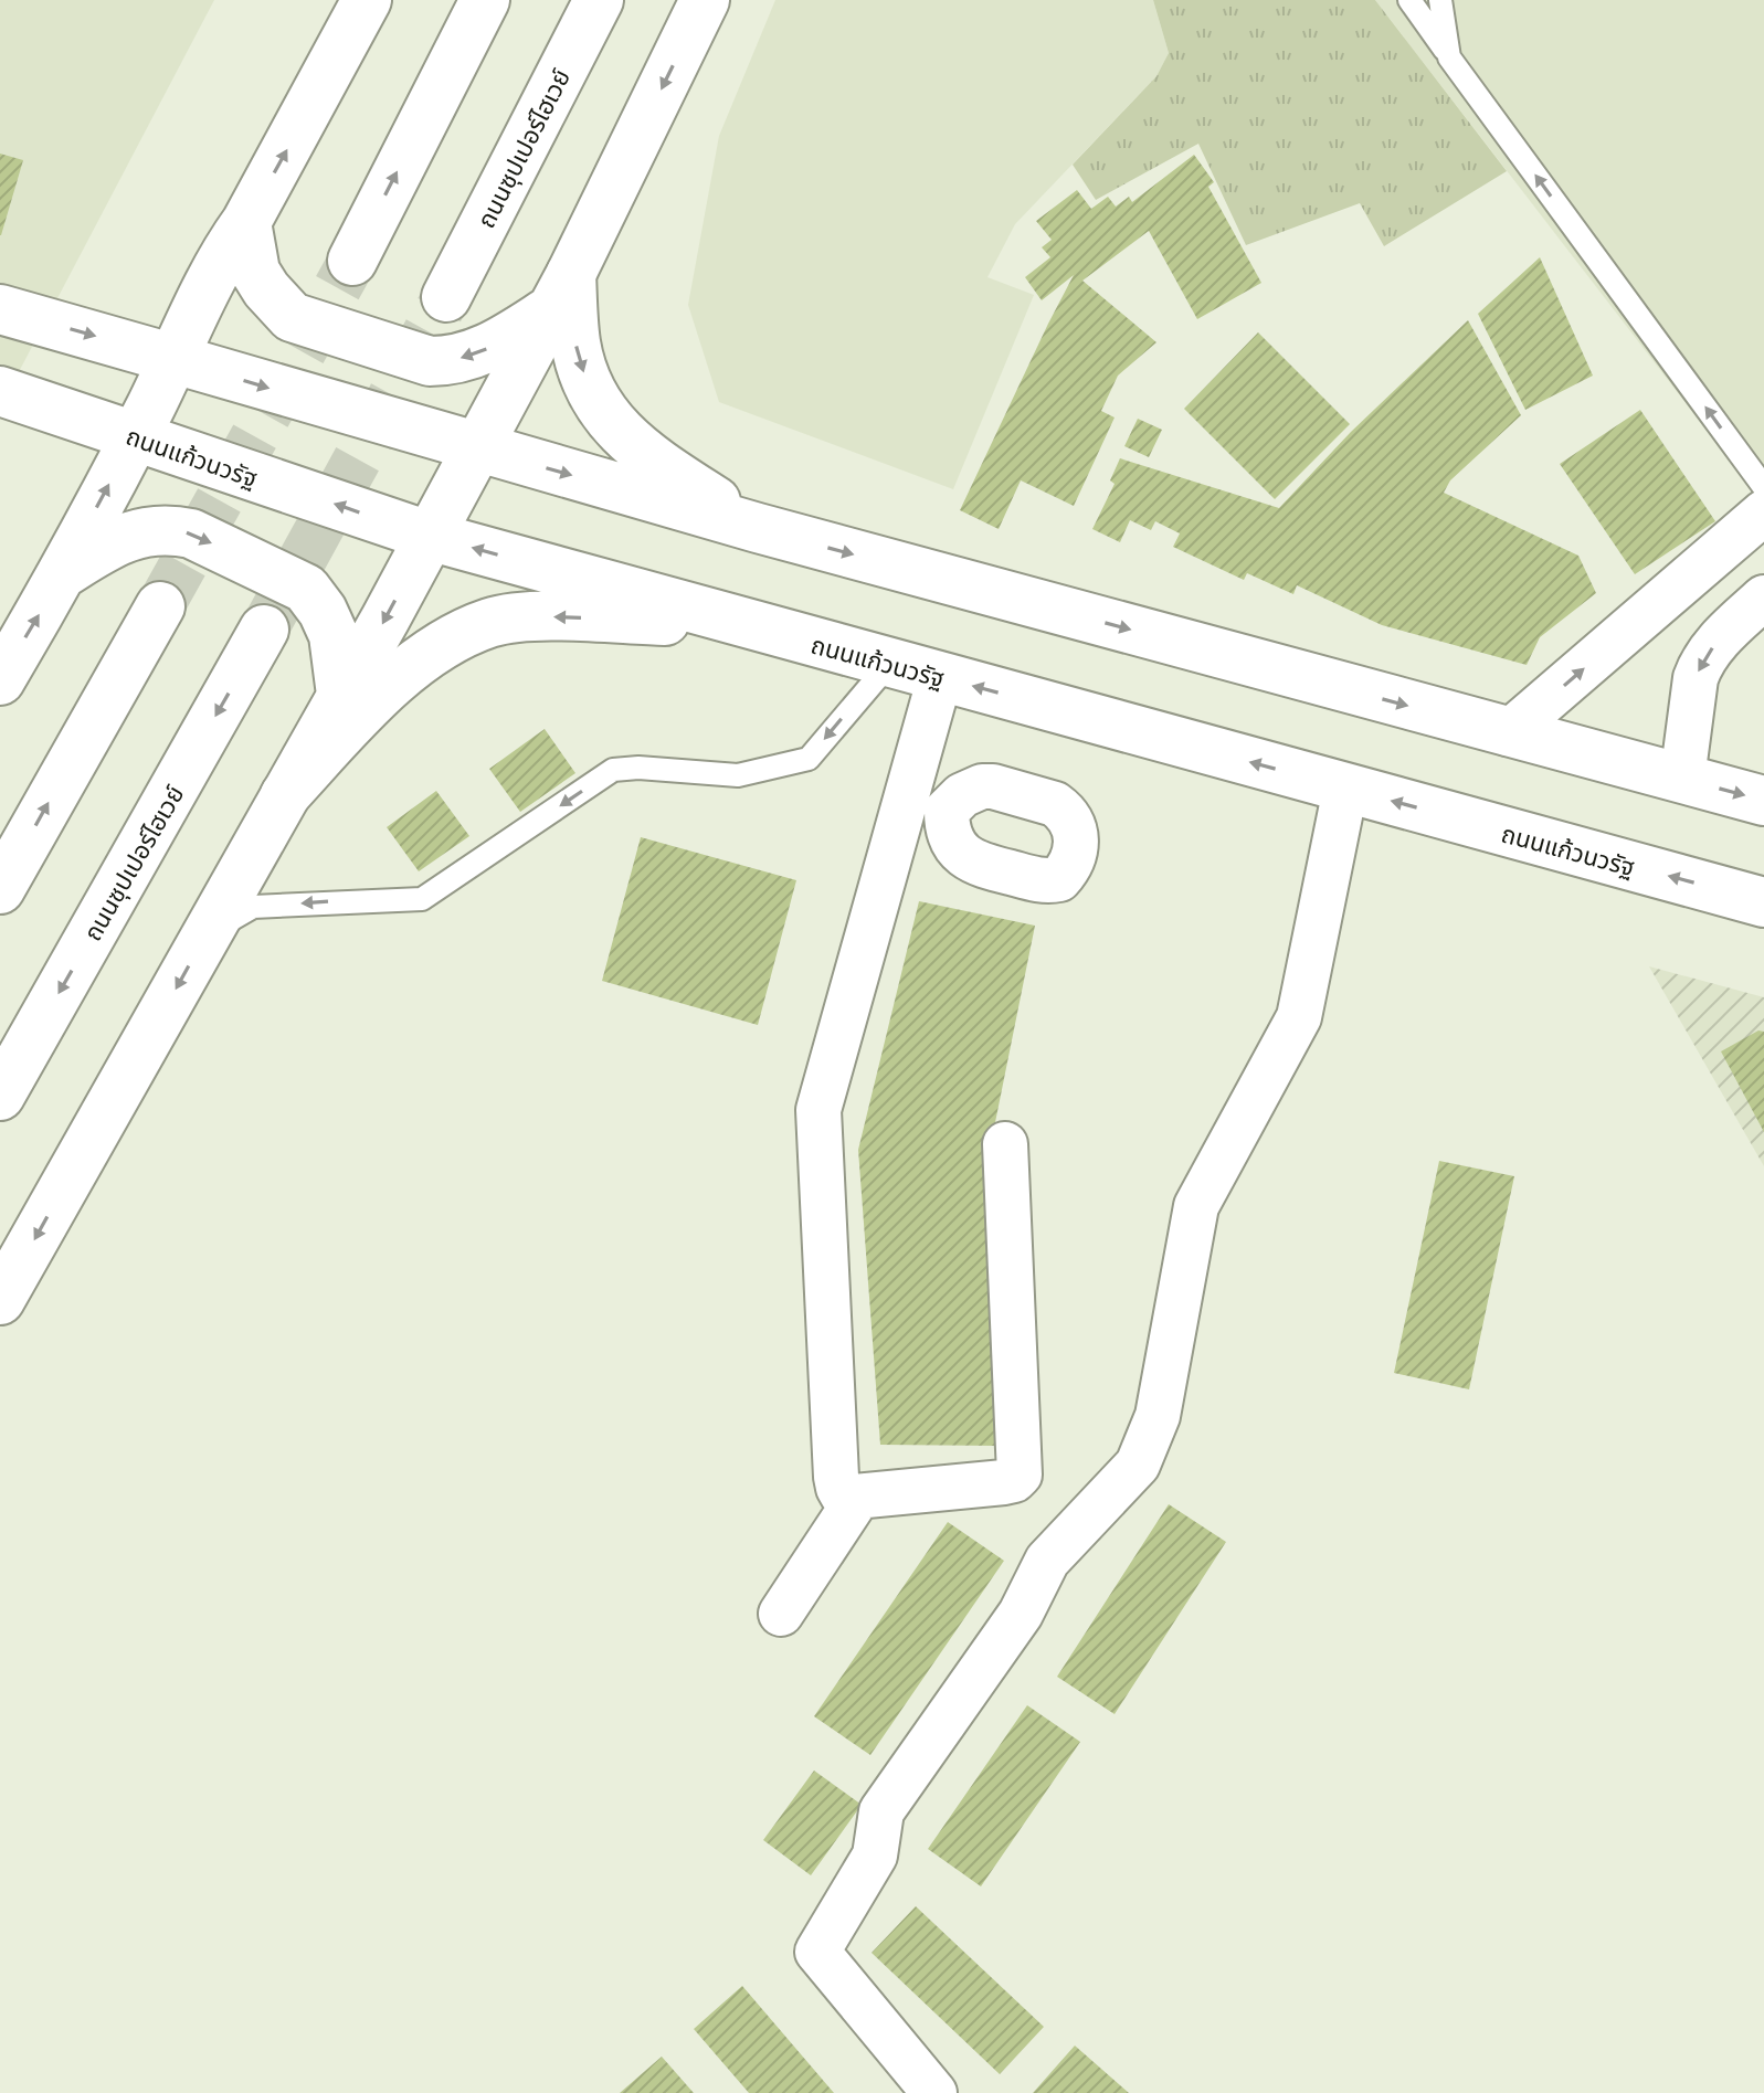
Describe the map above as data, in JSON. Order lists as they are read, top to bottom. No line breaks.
{"streets":{"main road":["ถนนซุปเปอร์ไฮเวย์","ถนนแก้วนวรัฐ"]}}
